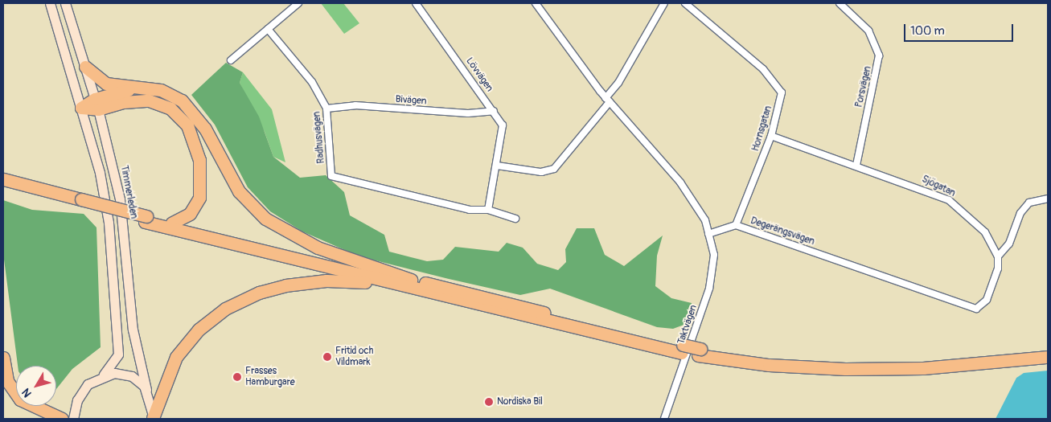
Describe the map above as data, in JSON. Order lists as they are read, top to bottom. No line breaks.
{"streets":{"main road":["Timmerleden"],"street":["Lövvägen","Porsvägen","Bivägen","Hornsgatan","Radhusvägen","Sjögatan","Degerängsvägen","Taktvägen"]},"crossings":[["Lövvägen","Bivägen"],["Porsvägen","Sjögatan"],["Bivägen","Radhusvägen"],["Hornsgatan","Sjögatan"],["Hornsgatan","Degerängsvägen"],["Sjögatan","Degerängsvägen"],["Degerängsvägen","Taktvägen"]],"places":["Fritid och Vildmark","Frasses Hamburgare","Nordiska Bil"],"scale_bar":"100 m","north":"bottom left"}
